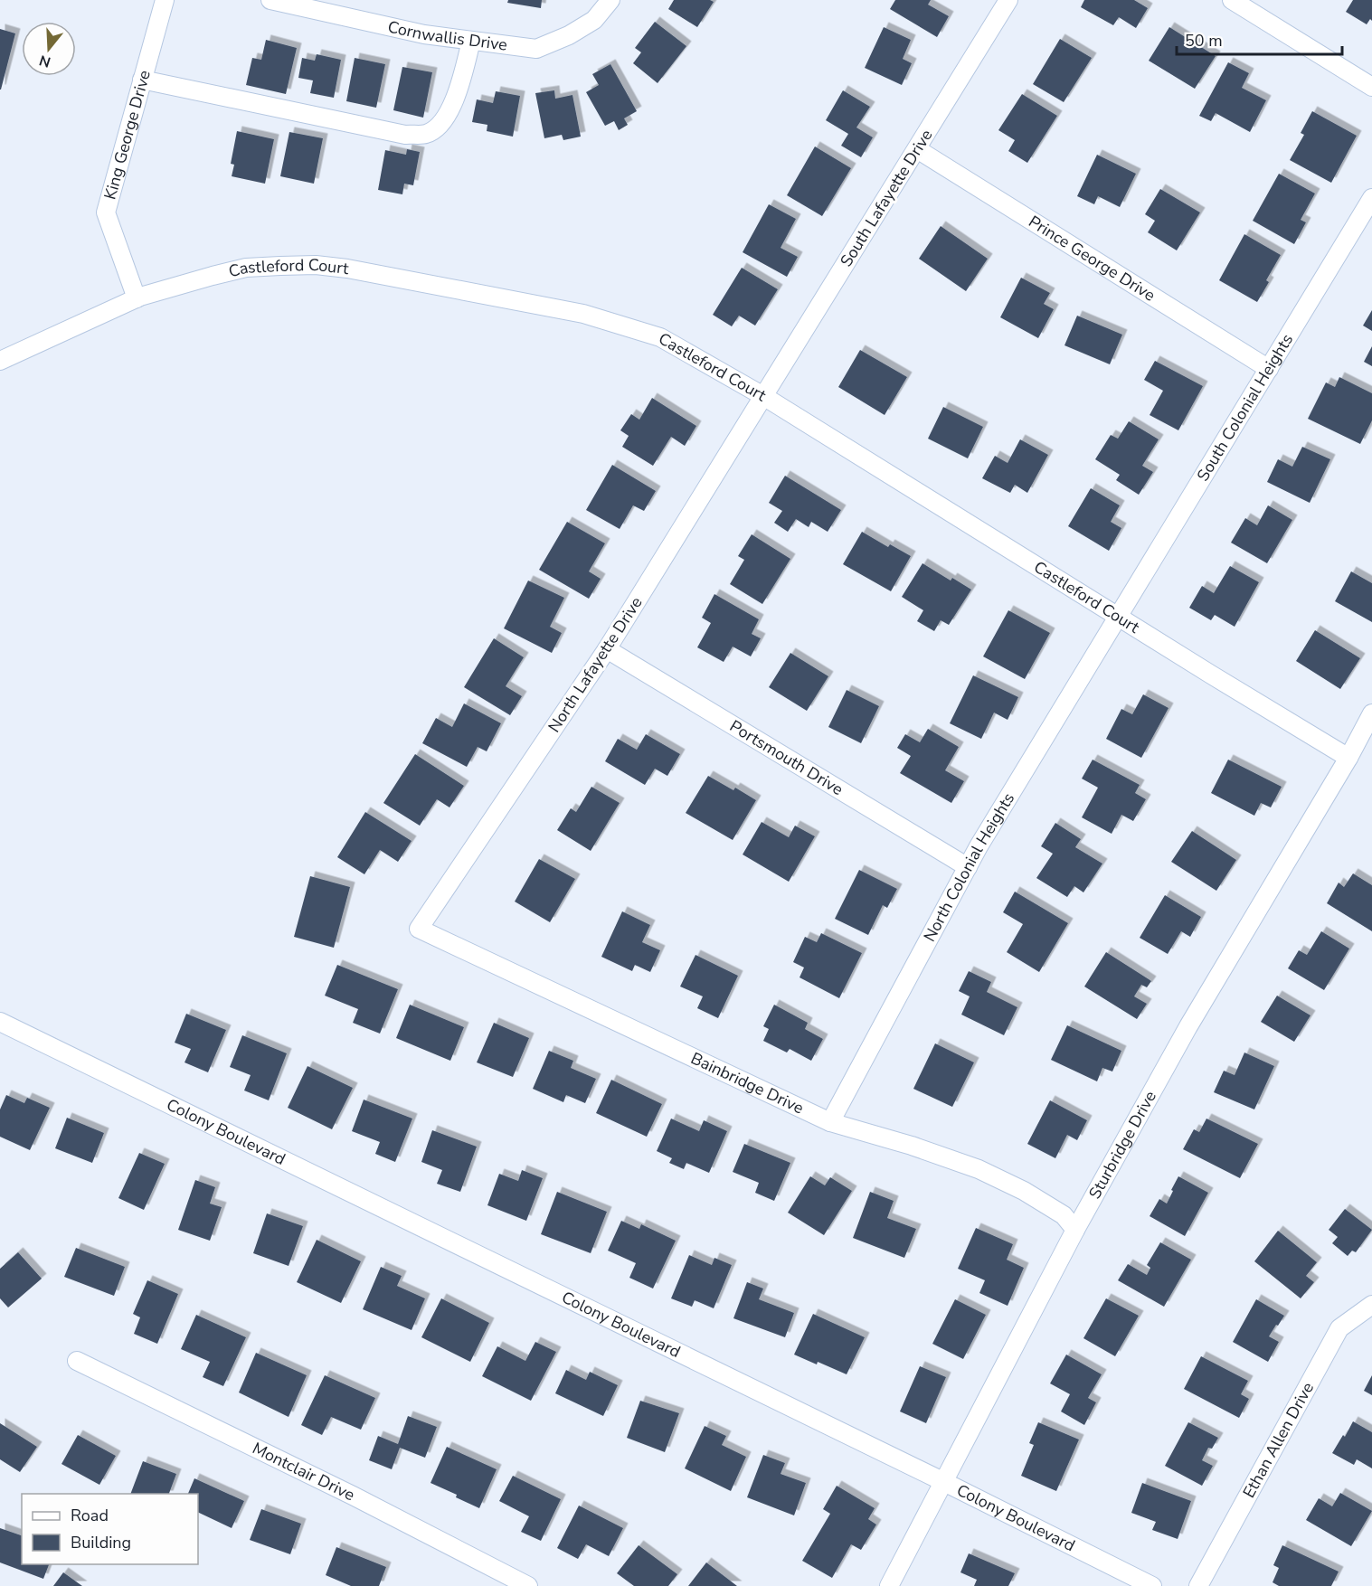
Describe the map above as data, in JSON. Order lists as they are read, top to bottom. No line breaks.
{"streets":{"street":["Cornwallis Drive","King George Drive","South Lafayette Drive","Prince George Drive","Castleford Court","South Colonial Heights","North Lafayette Drive","Portsmouth Drive","North Colonial Heights","Bainbridge Drive","Colony Boulevard","Sturbridge Drive","Ethan Allen Drive","Montclair Drive"]},"crossings":[["King George Drive","Castleford Court"],["South Lafayette Drive","Prince George Drive"],["South Lafayette Drive","Castleford Court"],["South Lafayette Drive","North Lafayette Drive"],["Prince George Drive","South Colonial Heights"],["Castleford Court","South Colonial Heights"],["Castleford Court","North Lafayette Drive"],["Castleford Court","North Colonial Heights"],["Castleford Court","Sturbridge Drive"],["South Colonial Heights","North Colonial Heights"],["North Lafayette Drive","Portsmouth Drive"],["North Lafayette Drive","Bainbridge Drive"],["Portsmouth Drive","North Colonial Heights"],["North Colonial Heights","Bainbridge Drive"],["Bainbridge Drive","Sturbridge Drive"],["Colony Boulevard","Sturbridge Drive"]],"legend":["Road","Building"],"scale_bar":"50 m","north":"bottom"}
